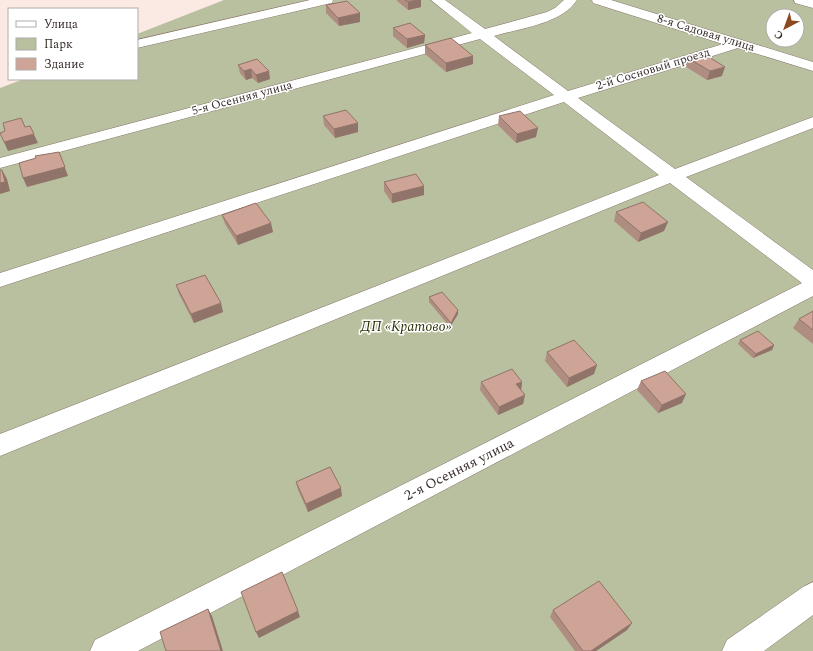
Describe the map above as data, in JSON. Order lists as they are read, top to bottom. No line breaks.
{"streets":{"street":["8-я Садовая улица","2-й Сосновый проезд","5-я Осенняя улица","2-я Осенняя улица"]},"crossings":[["8-я Садовая улица","2-й Сосновый проезд"]],"parks":["ДП «Кратово»"],"legend":["Улица","Парк","Здание"],"north":"bottom left"}
